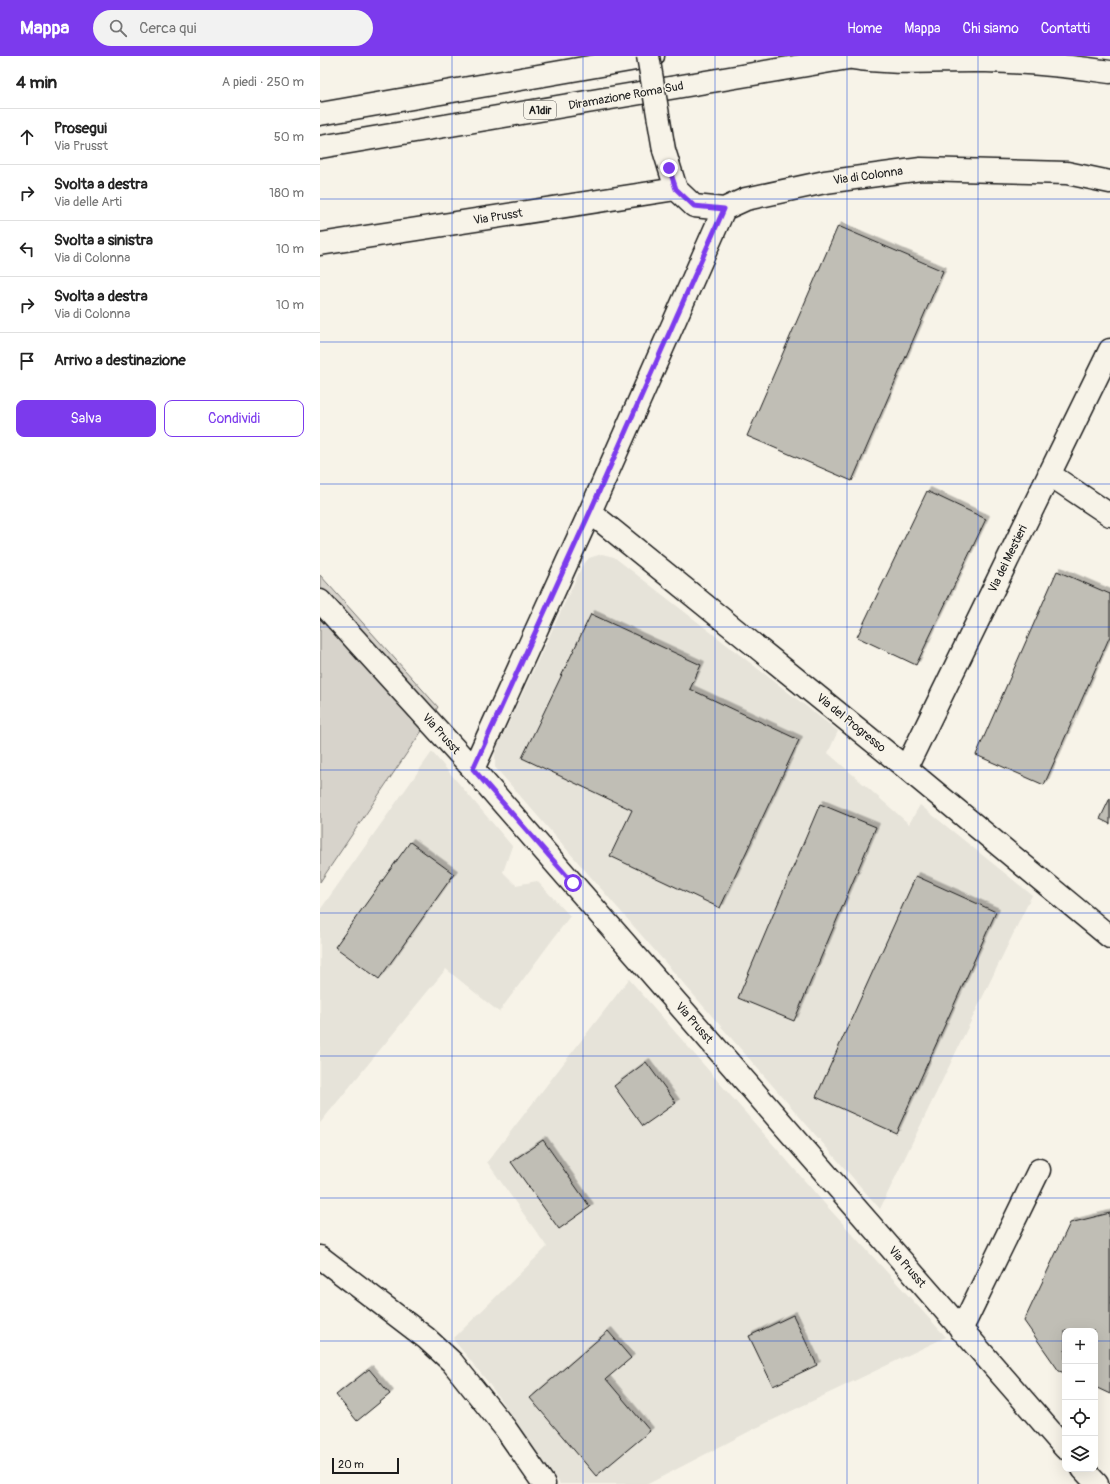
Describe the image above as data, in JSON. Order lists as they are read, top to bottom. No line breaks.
{"streets":{"main road":["Diramazione Roma Sud","A1dir","Via di Colonna","Via Prusst","Via dei Mestieri","Via del Progresso"]},"crossings":[["Via dei Mestieri","Via del Progresso"]],"scale_bar":"20 m","page":{"header":"Mappa","search":"Cerca qui","nav":["Home","Mappa","Chi siamo","Contatti"],"heading":["4 min","A piedi · 250 m"],"list":[["Prosegui","Via Prusst","50 m"],["Svolta a destra","Via delle Arti","180 m"],["Svolta a sinistra","Via di Colonna","10 m"],["Svolta a destra","Via di Colonna","10 m"],"Arrivo a destinazione"],"buttons":["Salva","Condividi"],"map_buttons":["+","−"],"scale":"20 m"}}
